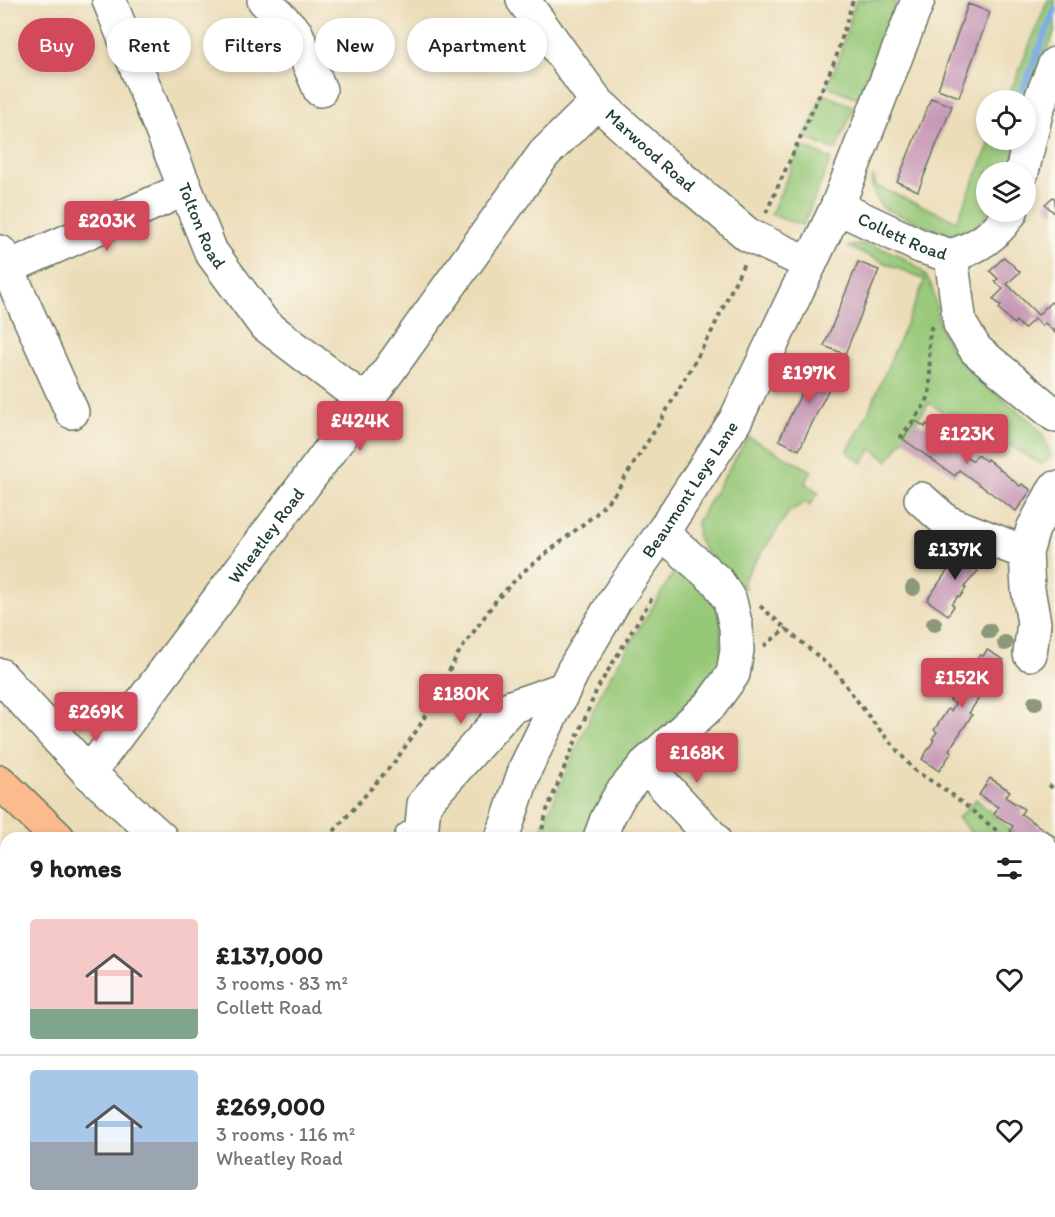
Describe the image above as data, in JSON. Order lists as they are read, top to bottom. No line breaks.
{"streets":{"street":["Marwood Road","Tolton Road","Collett Road","Beaumont Leys Lane","Wheatley Road"]},"crossings":[["Marwood Road","Beaumont Leys Lane"],["Marwood Road","Wheatley Road"],["Tolton Road","Wheatley Road"],["Collett Road","Beaumont Leys Lane"]],"page":{"chip":["Buy","Rent","Filters","New","Apartment"],"price":["£203K","£197K","£424K","£123K","£137K","£152K","£180K","£269K","£168K"],"heading":"9 homes","list":[{"name":"£137,000","note":"3 rooms · 83 m² · Collett Road"},{"name":"£269,000","note":"3 rooms · 116 m² · Wheatley Road"}]}}
